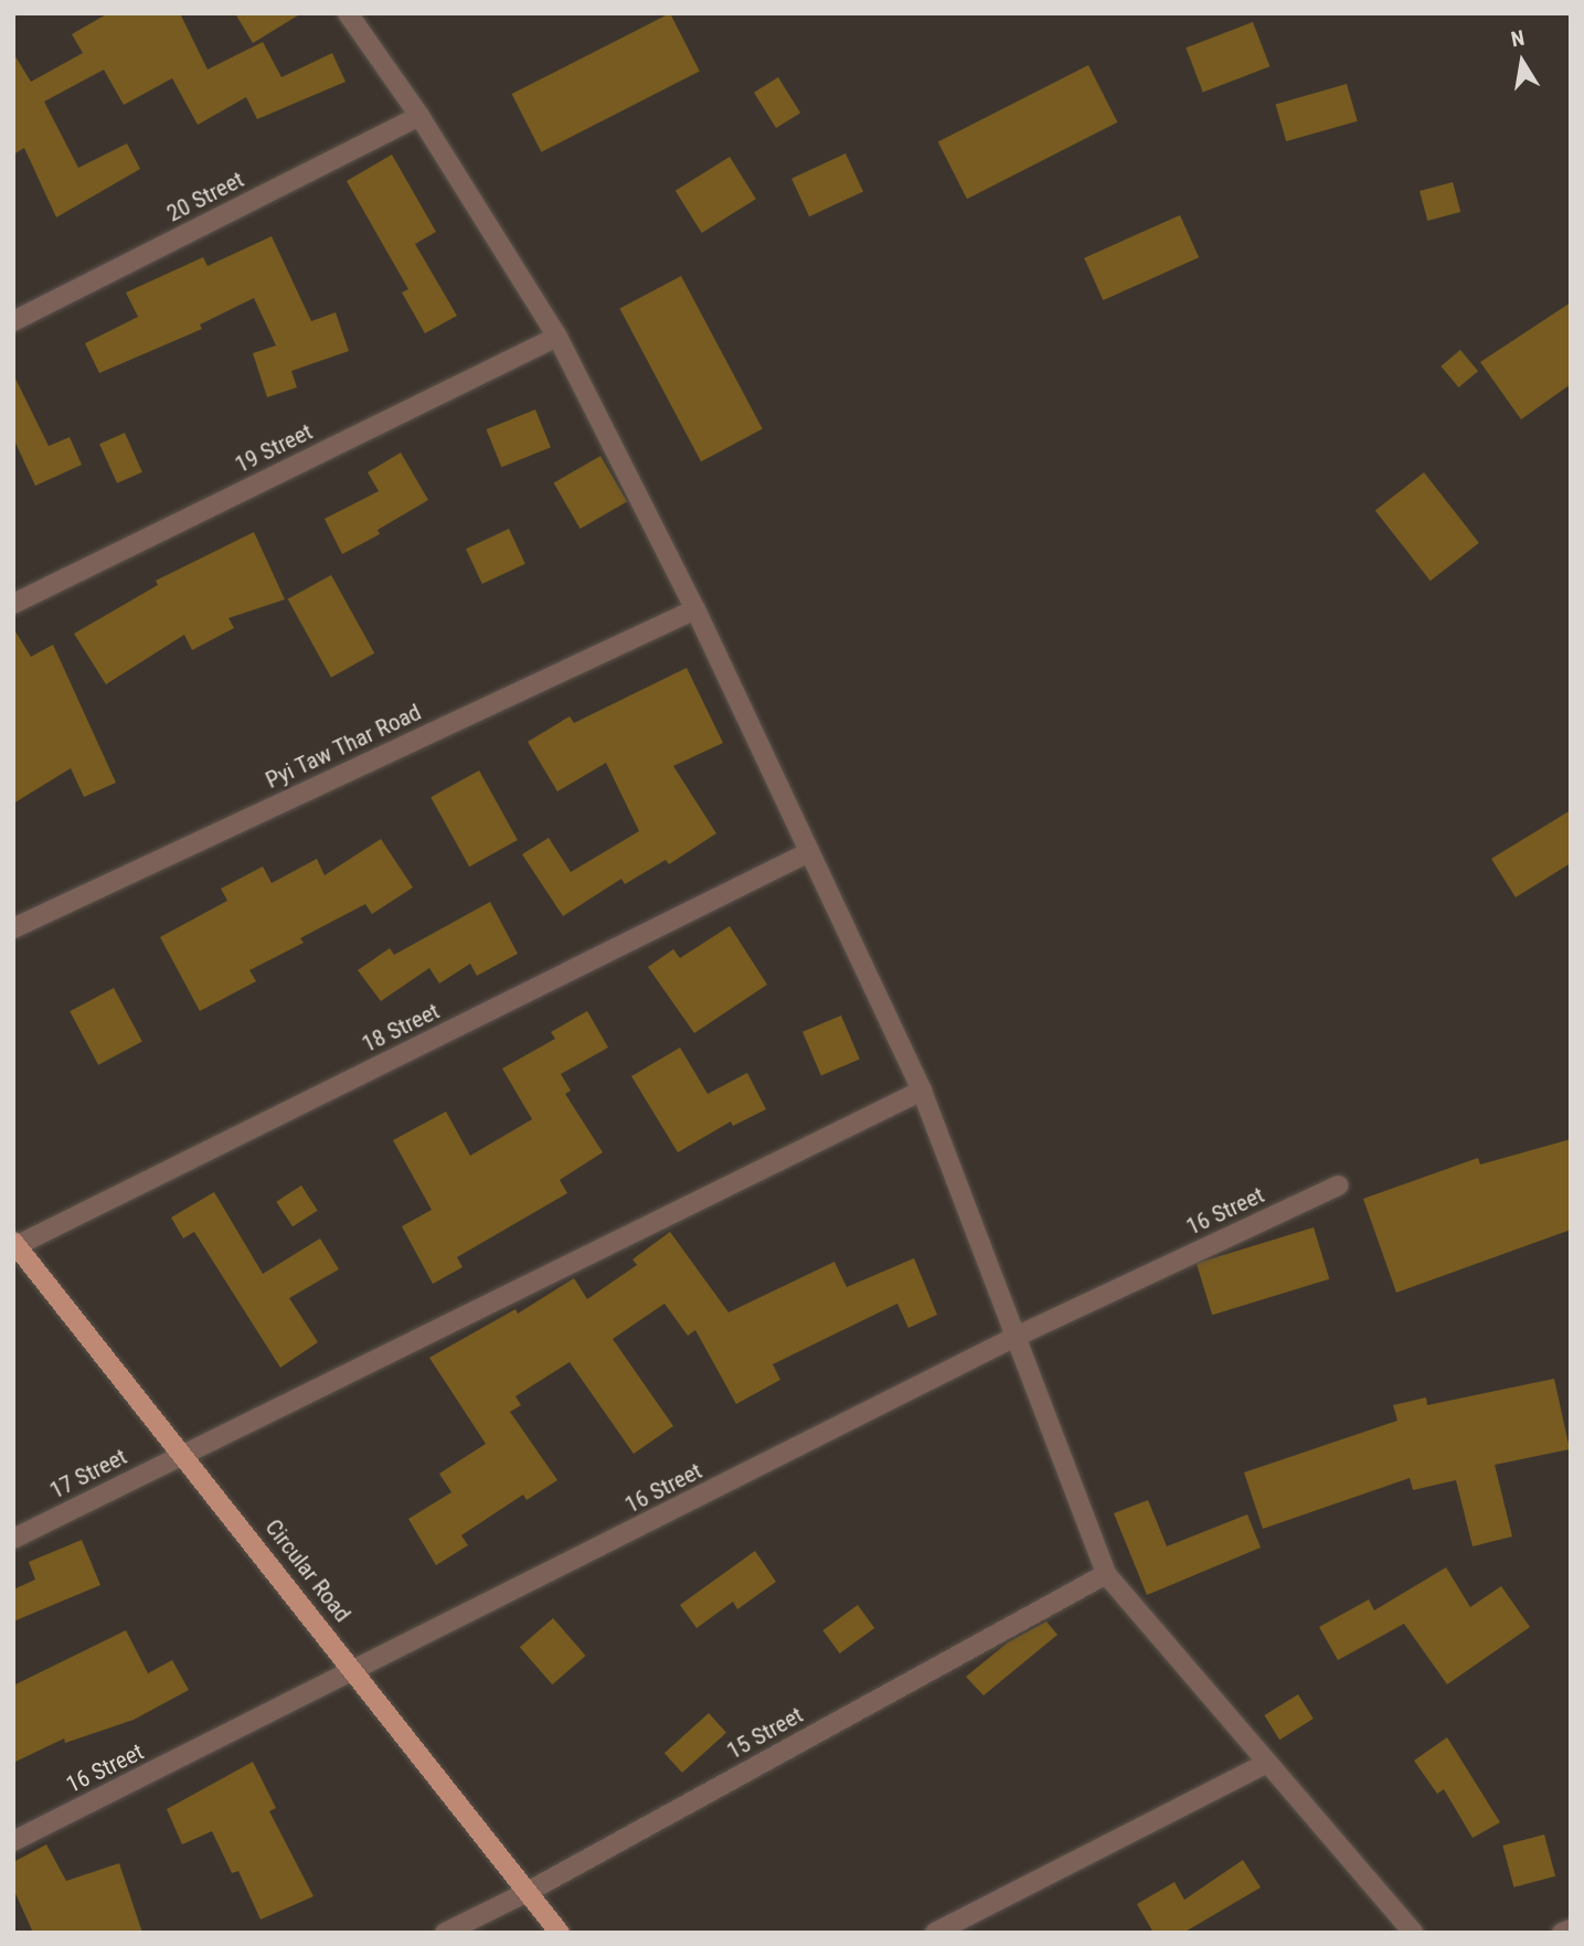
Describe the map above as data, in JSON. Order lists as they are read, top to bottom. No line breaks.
{"streets":{"main road":["Circular Road"],"street":["20 Street","19 Street","Pyi Taw Thar Road","18 Street","16 Street","17 Street","15 Street"]},"crossings":[["18 Street","Circular Road"],["16 Street","Circular Road"],["17 Street","Circular Road"],["Circular Road","15 Street"]],"north":"top"}
